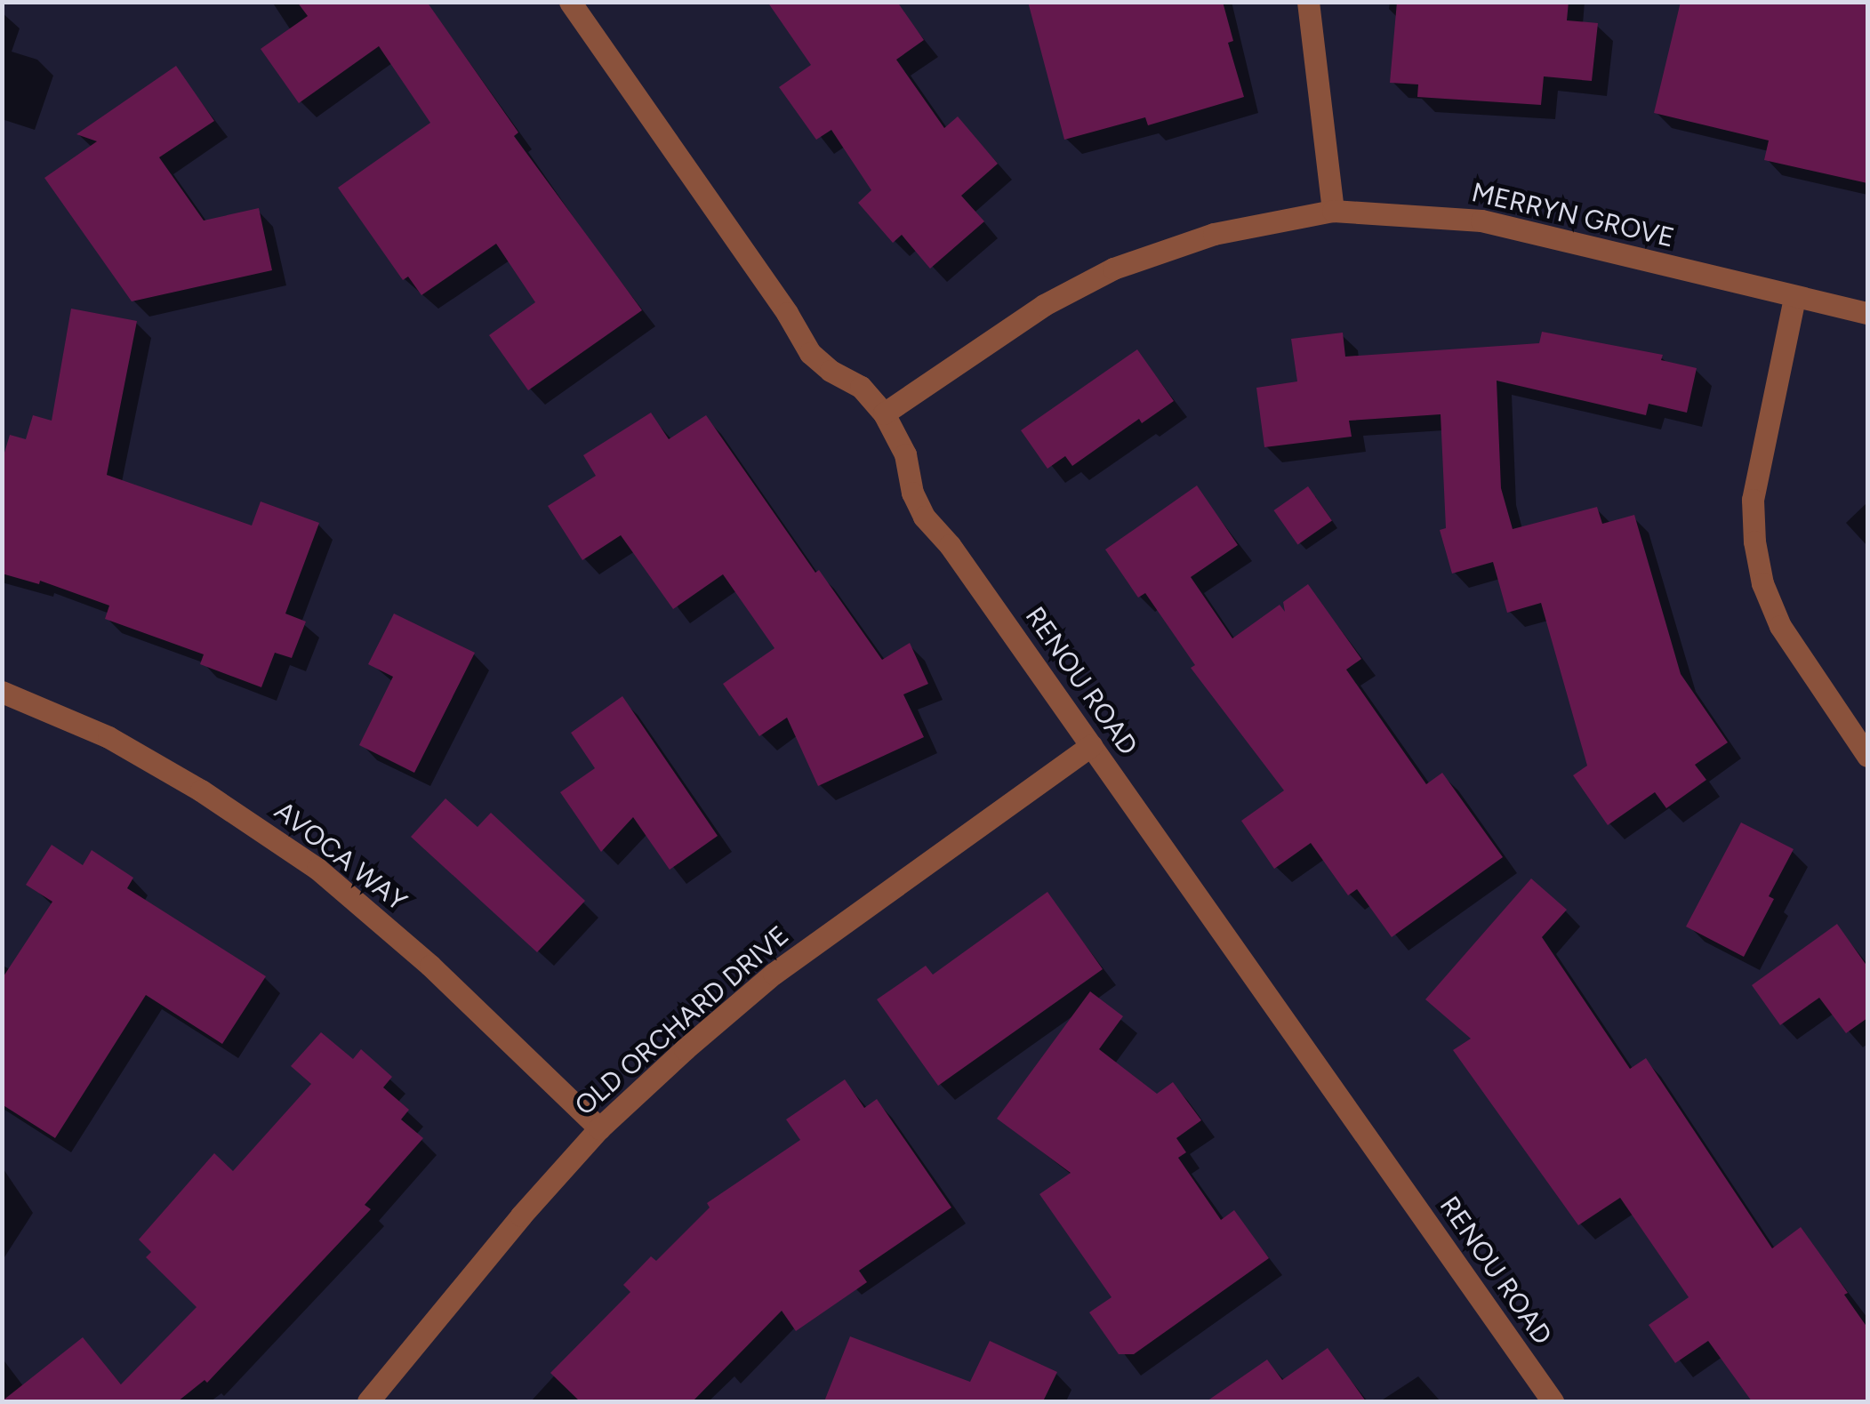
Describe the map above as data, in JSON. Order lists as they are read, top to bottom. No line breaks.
{"streets":{"street":["MERRYN GROVE","RENOU ROAD","AVOCA WAY","OLD ORCHARD DRIVE"]},"crossings":[["MERRYN GROVE","RENOU ROAD"],["RENOU ROAD","OLD ORCHARD DRIVE"],["AVOCA WAY","OLD ORCHARD DRIVE"]]}
